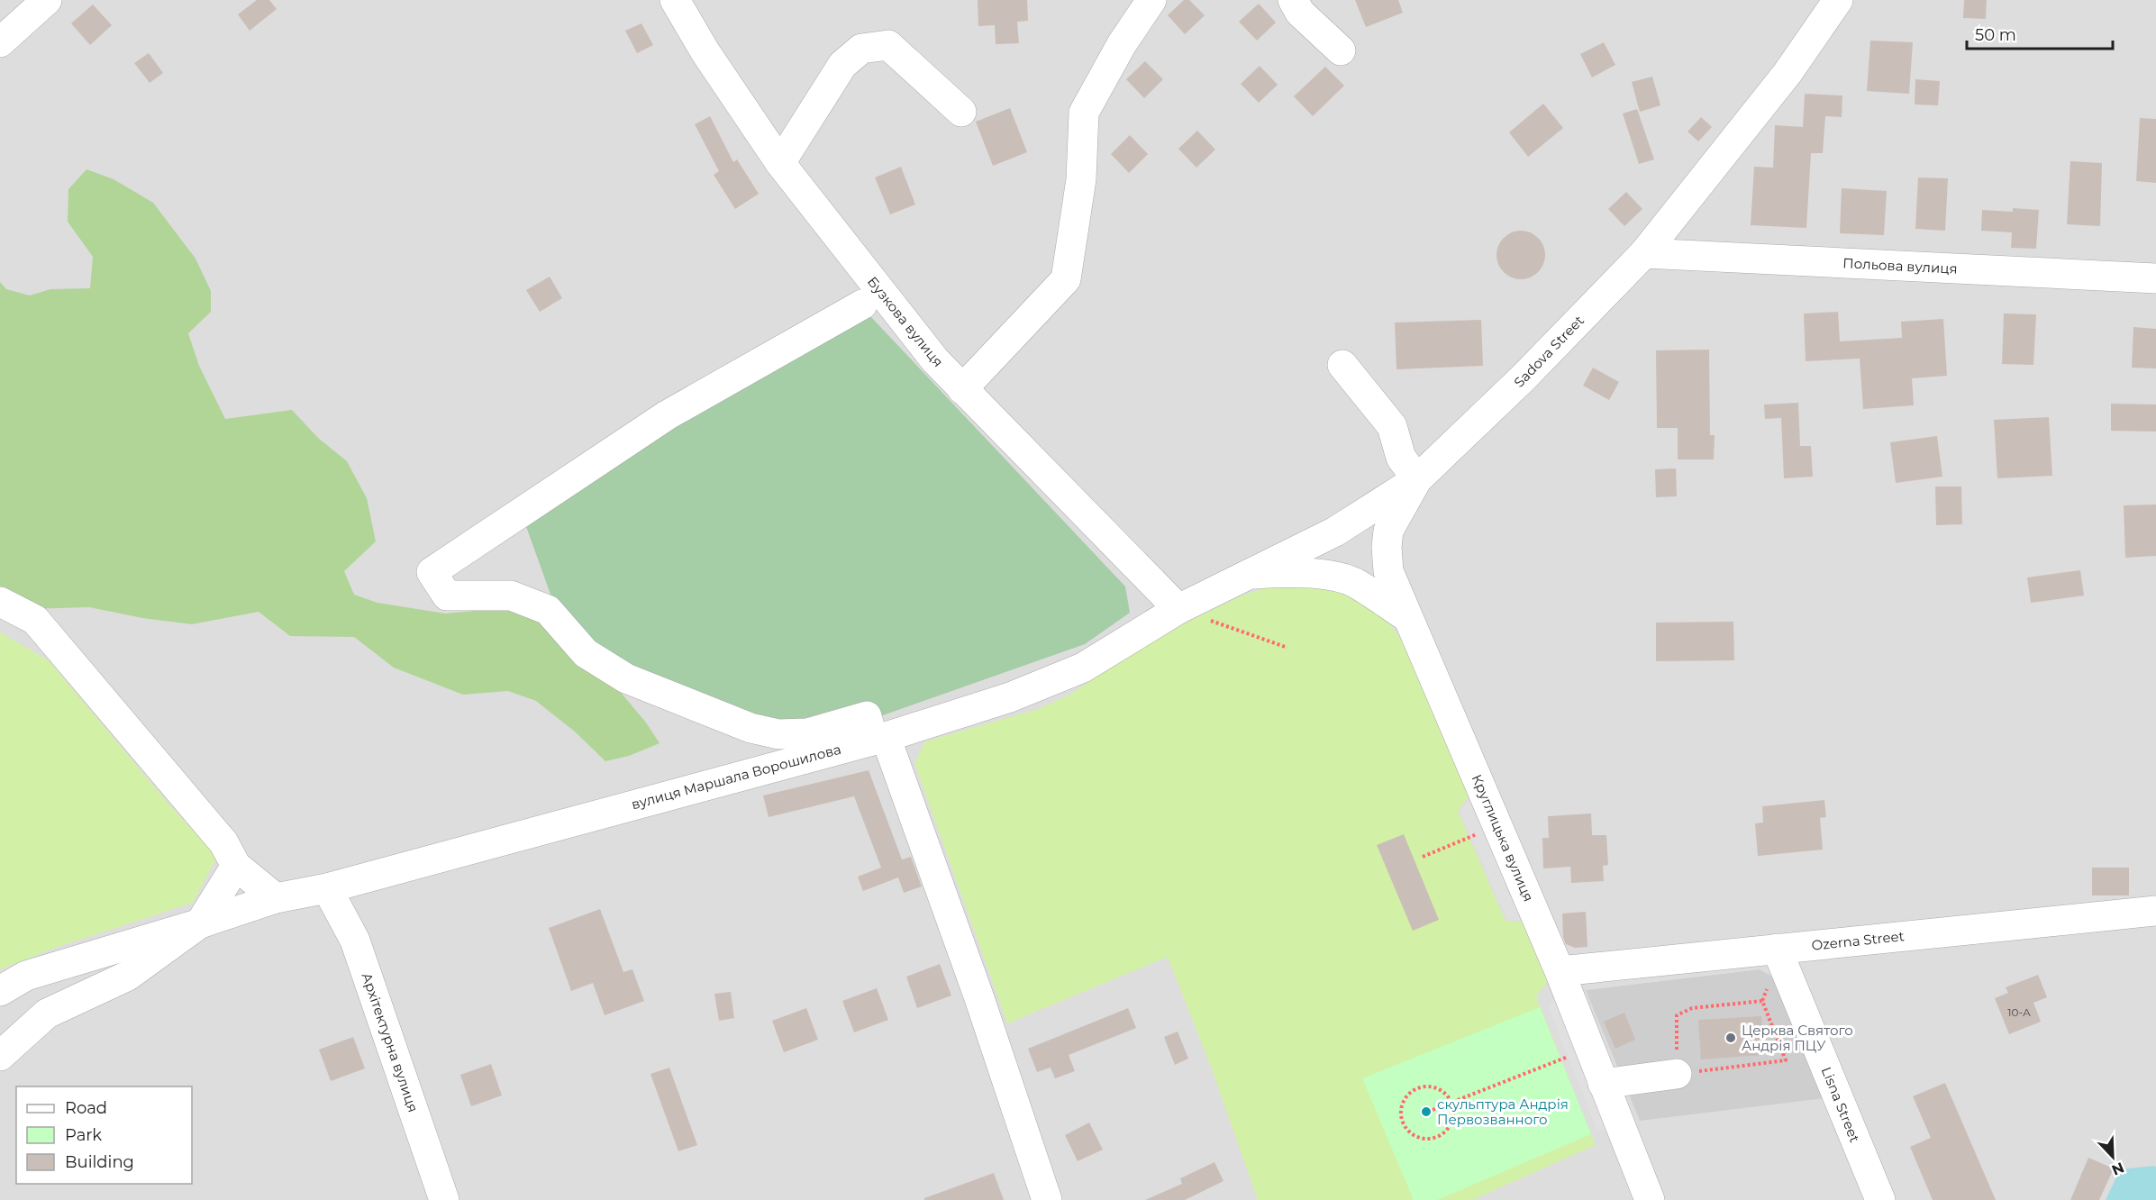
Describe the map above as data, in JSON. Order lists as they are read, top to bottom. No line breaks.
{"streets":{"street":["Польова вулиця","Бузкова вулиця","Sadova Street","вулиця Маршала Ворошилова","Круглицька вулиця","Ozerna Street","Архітектурна вулиця","Lisna Street"]},"crossings":[["Польова вулиця","Sadova Street"],["Бузкова вулиця","Sadova Street"],["Бузкова вулиця","вулиця Маршала Ворошилова"],["Sadova Street","вулиця Маршала Ворошилова"],["Sadova Street","Круглицька вулиця"],["вулиця Маршала Ворошилова","Архітектурна вулиця"],["Круглицька вулиця","Ozerna Street"],["Ozerna Street","Lisna Street"]],"places":["Церква Святого Андрія ПЦУ","скульптура Андрія Первозванного"],"house_numbers":["10-А"],"legend":["Road","Park","Building"],"scale_bar":"50 m","north":"bottom right"}
